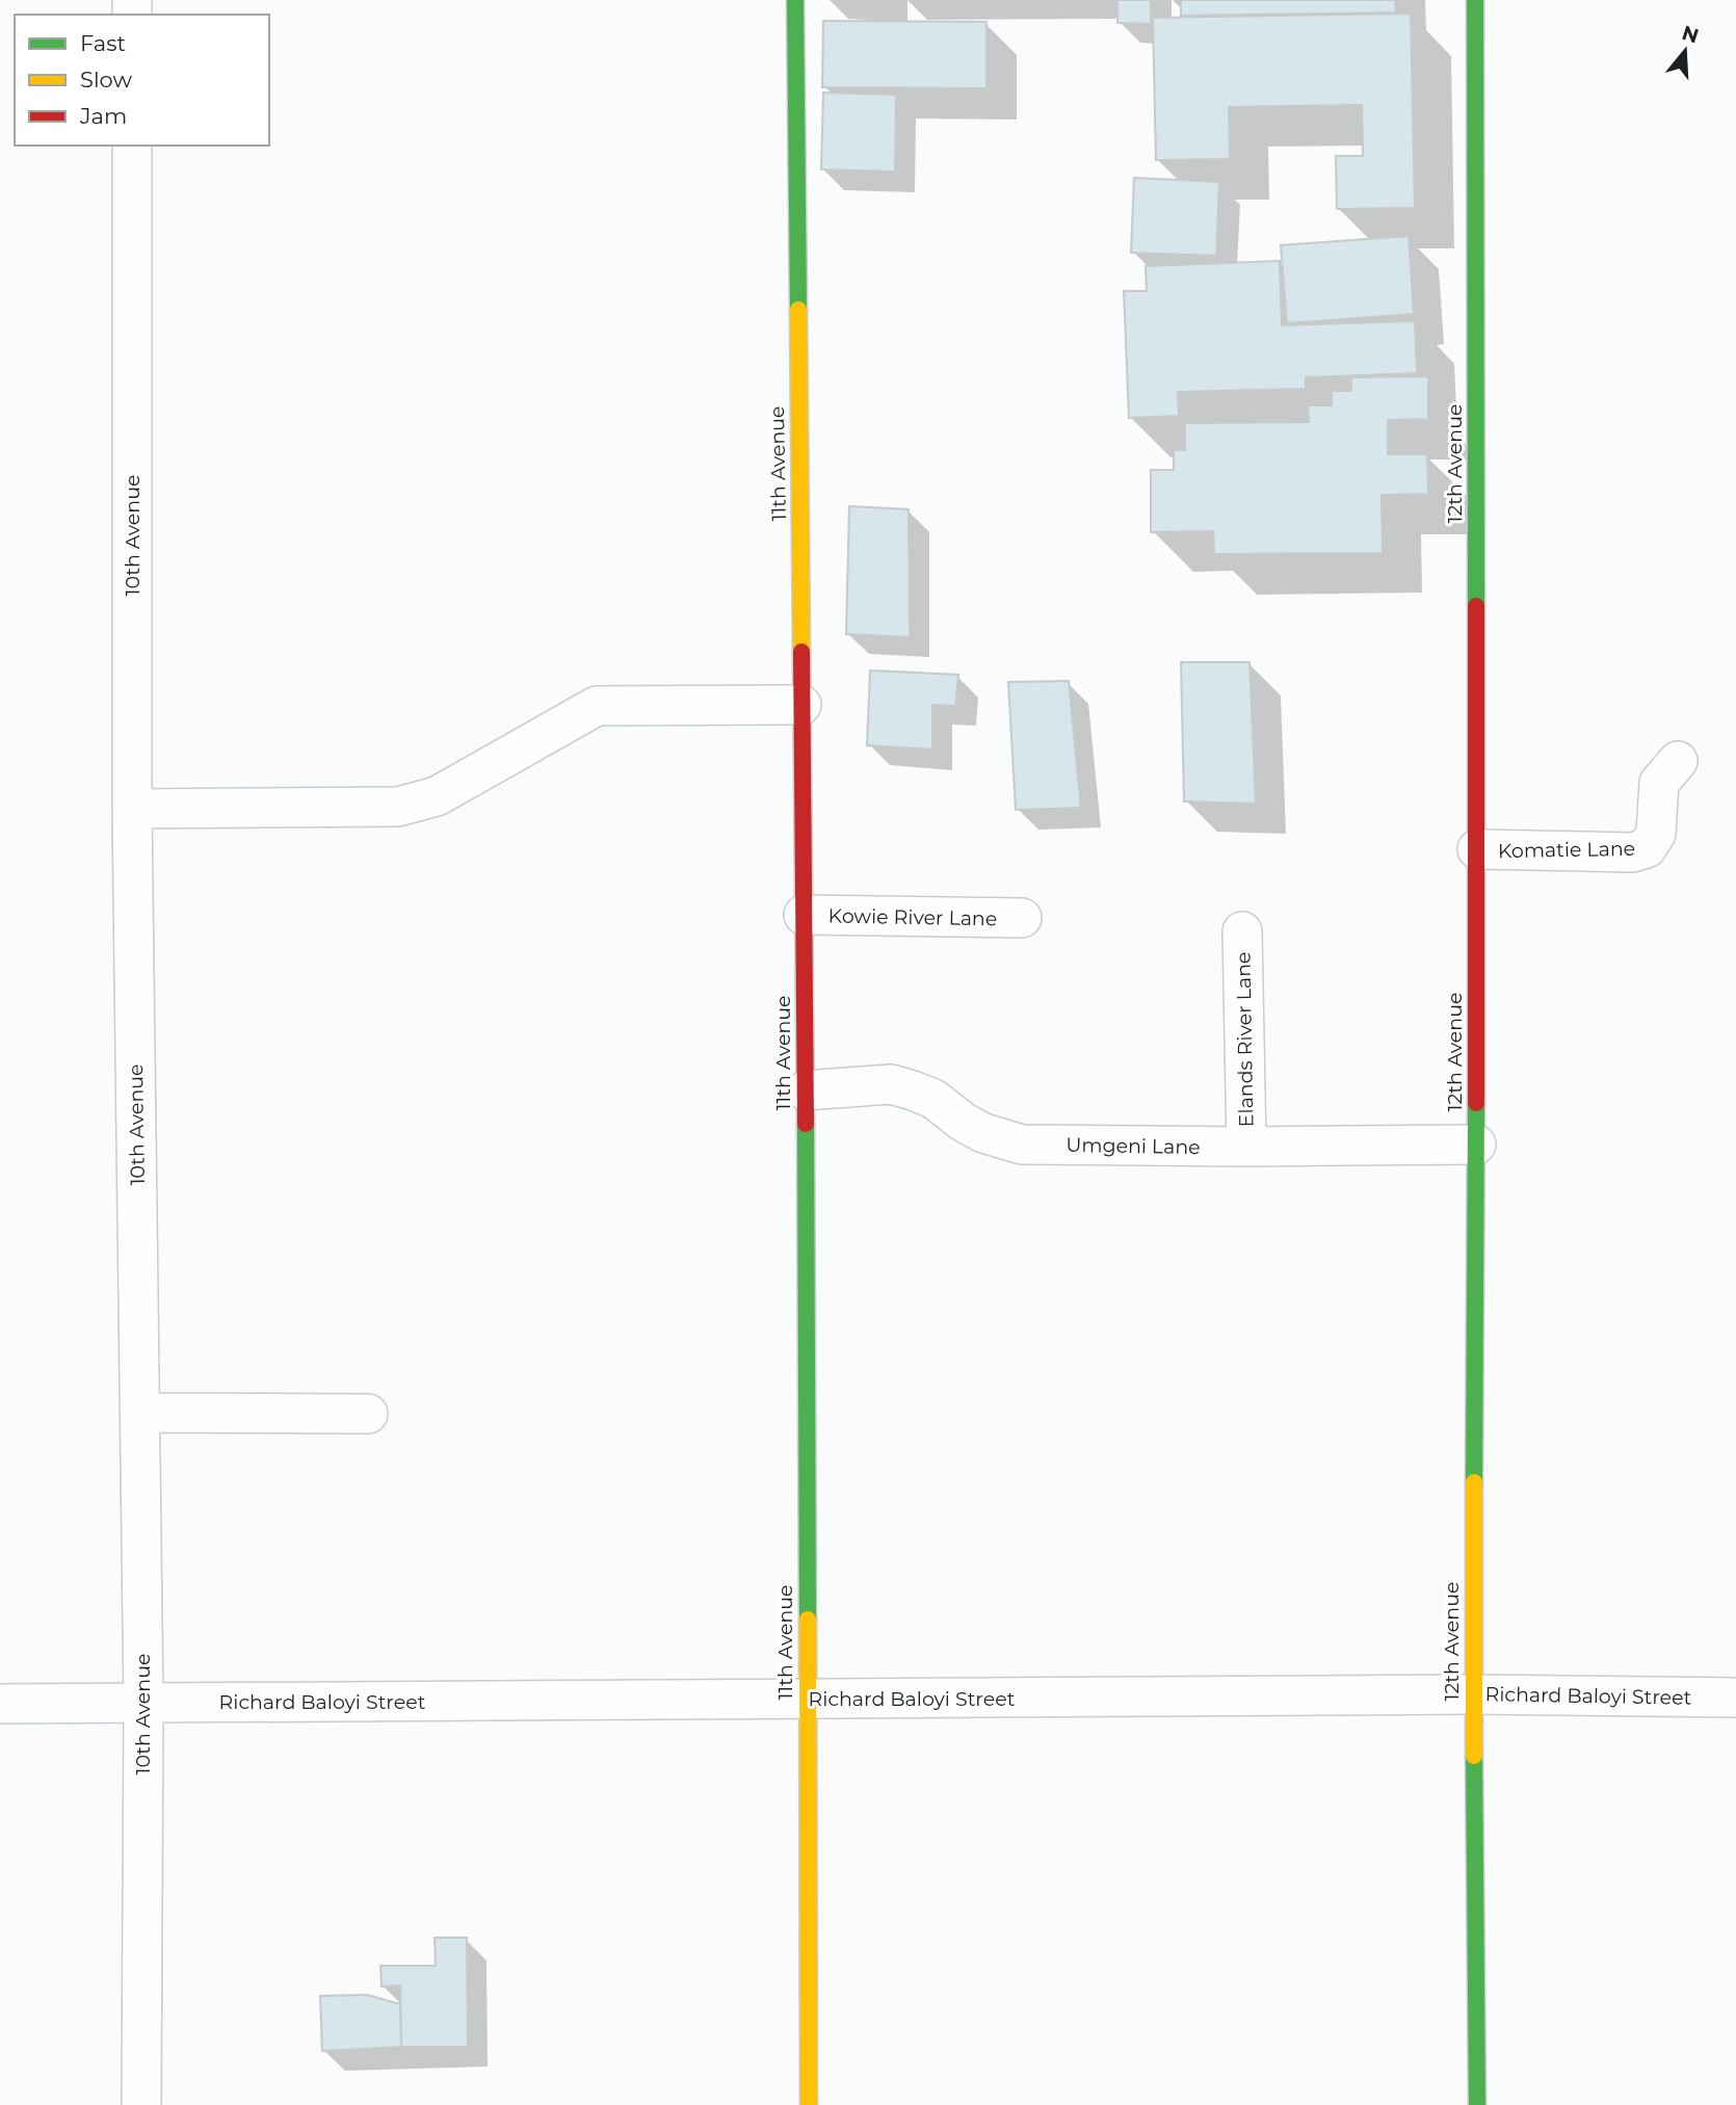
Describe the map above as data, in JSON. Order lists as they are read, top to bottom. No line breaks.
{"streets":{"street":["11th Avenue","12th Avenue","10th Avenue","Komatie Lane","Kowie River Lane","Elands River Lane","Umgeni Lane","Richard Baloyi Street"]},"crossings":[["11th Avenue","Kowie River Lane"],["11th Avenue","Umgeni Lane"],["11th Avenue","Richard Baloyi Street"],["12th Avenue","Komatie Lane"],["12th Avenue","Umgeni Lane"],["12th Avenue","Richard Baloyi Street"],["10th Avenue","Richard Baloyi Street"],["Elands River Lane","Umgeni Lane"]],"legend":["Fast","Slow","Jam"],"north":"top"}
